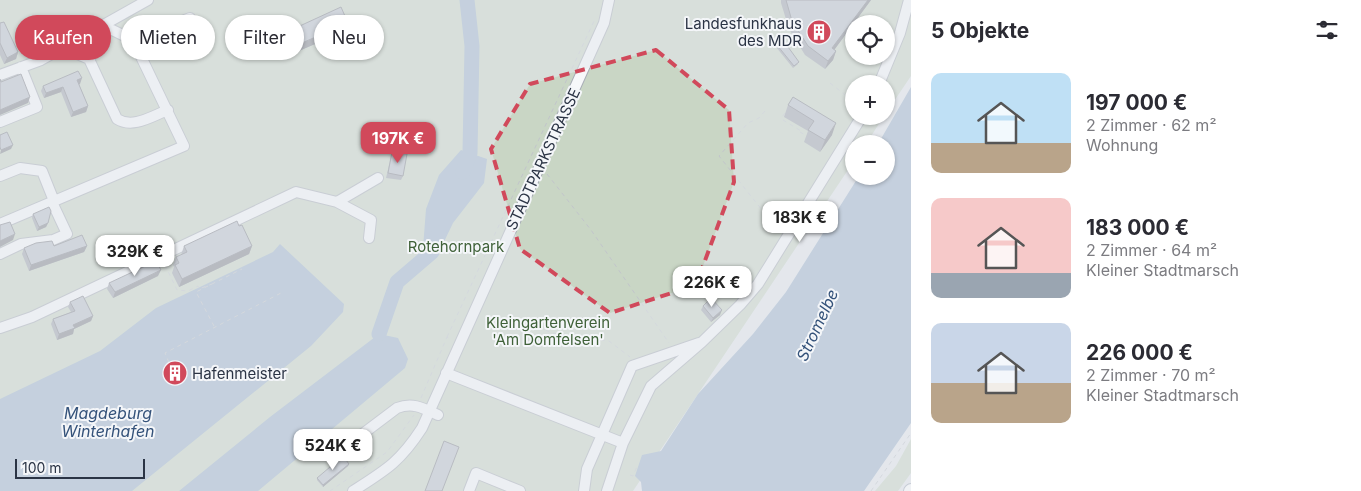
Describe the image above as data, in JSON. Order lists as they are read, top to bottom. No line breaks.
{"streets":{"street":["STADTPARKSTRASSE"]},"water":["Stromelbe","Magdeburg Winterhafen"],"parks":["Rotehornpark","Kleingartenverein 'Am Domfelsen'"],"places":{"building":["Landesfunkhaus des MDR","Hafenmeister"]},"scale_bar":"100 m","page":{"heading":"5 Objekte","map_buttons":["+","−"],"chip":["Kaufen","Mieten","Filter","Neu"],"list":[{"name":"197 000 €","note":"2 Zimmer · 62 m² · Wohnung"},{"name":"183 000 €","note":"2 Zimmer · 64 m² · Kleiner Stadtmarsch"},{"name":"226 000 €","note":"2 Zimmer · 70 m² · Kleiner Stadtmarsch"}],"price":["197K €","183K €","329K €","226K €","524K €"],"scale":"100 m"}}
